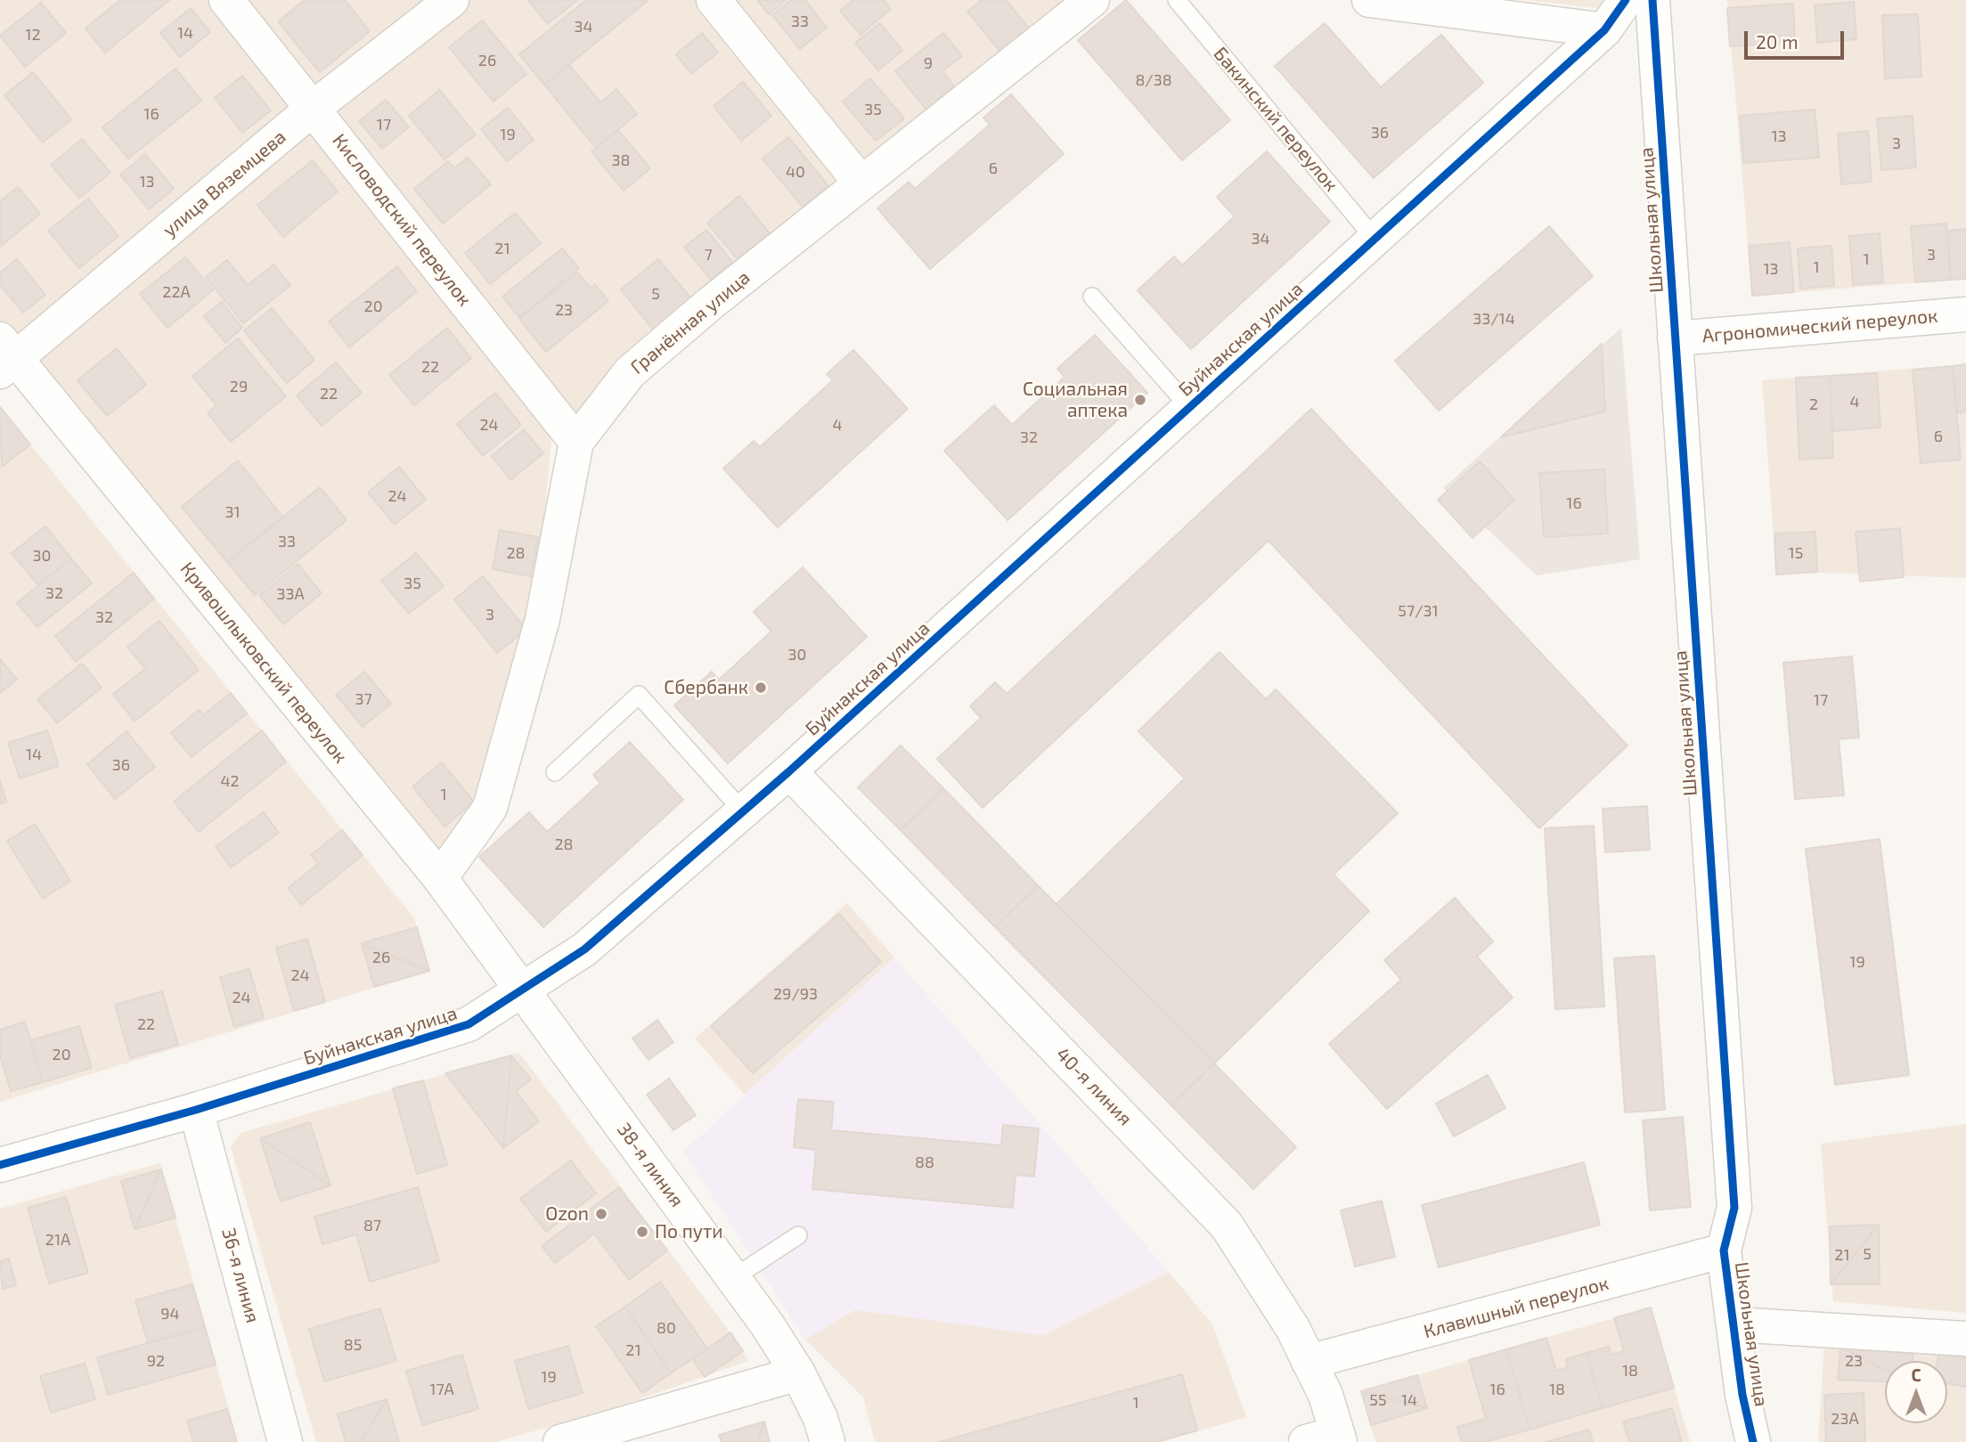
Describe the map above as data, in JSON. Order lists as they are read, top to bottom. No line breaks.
{"streets":{"street":["улица Вяземцева","Кисловодский переулок","Школьная улица","Гранённая улица","Агрономический переулок","Буйнакская улица","Кривошлыковский переулок","40-я линия","38-я линия","36-я линия","Клавишный переулок"],"lane":["Бакинский переулок"]},"crossings":[["Бакинский переулок","Буйнакская улица"],["улица Вяземцева","Кисловодский переулок"],["улица Вяземцева","Кривошлыковский переулок"],["Кисловодский переулок","Гранённая улица"],["Школьная улица","Агрономический переулок"],["Школьная улица","Клавишный переулок"],["Гранённая улица","Кривошлыковский переулок"],["Буйнакская улица","Кривошлыковский переулок"],["Буйнакская улица","40-я линия"],["Буйнакская улица","38-я линия"],["Буйнакская улица","36-я линия"],["Кривошлыковский переулок","38-я линия"],["40-я линия","Клавишный переулок"]],"places":["Социальная аптека","Сбербанк","Ozon","По пути"],"house_numbers":["33","34","14","12","26","9","8/38","35","16","17","36","19","13","3","38","6","40","13","34","21","7","3","1","1","13","22А","5","20","23","33/14","22","29","22","4","2","24","4","6","32","24","16","31","33","28","15","30","35","32","33А","57/31","3","32","30","37","17","14","36","42","1","28","26","19","24","29/93","24","22","20","88","87","21А","5","21","94","80","85","21","92","23","18","19","17А","16","18","55","14","1","23А"],"scale_bar":"20 m","north":"top"}
